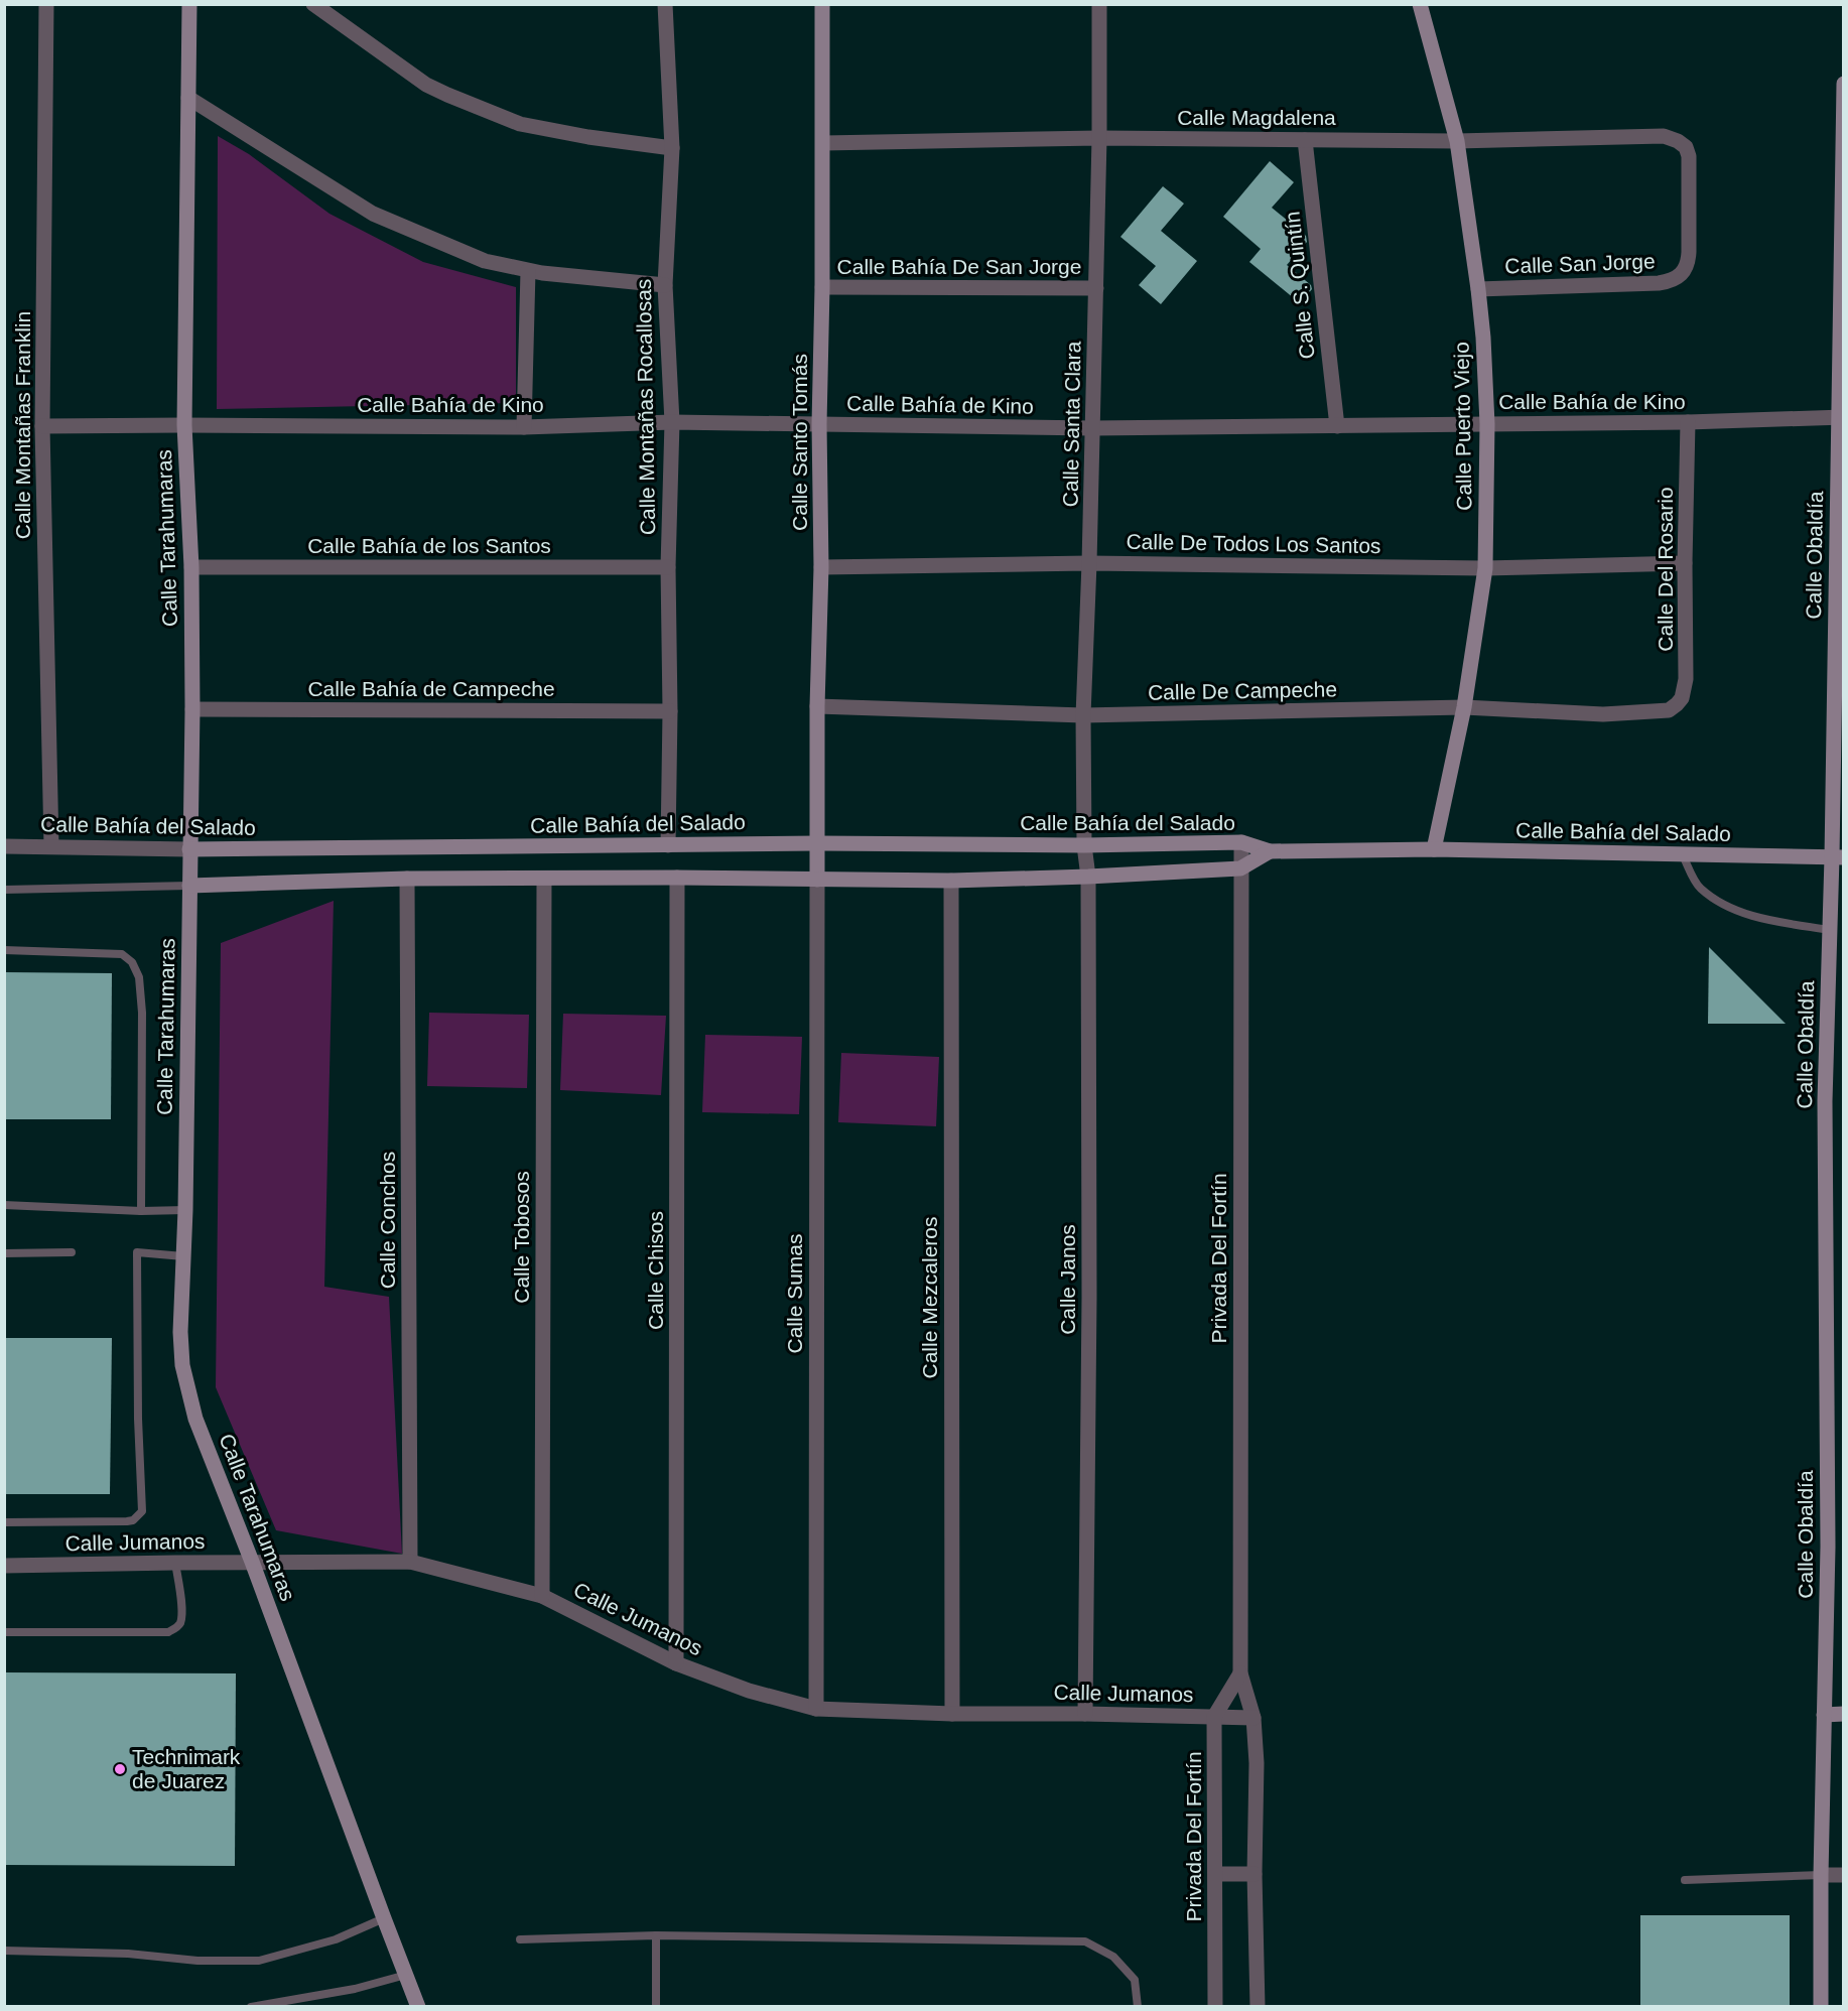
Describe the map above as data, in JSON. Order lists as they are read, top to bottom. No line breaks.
{"streets":{"street":["Calle Magdalena","Calle San Jorge","Calle Bahía De San Jorge","Calle S. Quintín","Calle Bahía de Kino","Calle Montañas Rocallosas","Calle Santa Clara","Calle Montañas Franklin","Calle Puerto Viejo","Calle Santo Tomás","Calle Tarahumaras","Calle De Todos Los Santos","Calle Bahía de los Santos","Calle Obaldía","Calle Del Rosario","Calle Bahía de Campeche","Calle De Campeche","Calle Bahía del Salado","Calle Conchos","Calle Tobosos","Privada Del Fortín","Calle Chisos","Calle Janos","Calle Sumas","Calle Mezcaleros","Calle Jumanos"]},"crossings":[["Calle Magdalena","Calle San Jorge"],["Calle Magdalena","Calle S. Quintín"],["Calle Magdalena","Calle Santa Clara"],["Calle Magdalena","Calle Puerto Viejo"],["Calle Magdalena","Calle Santo Tomás"],["Calle San Jorge","Calle Puerto Viejo"],["Calle Bahía De San Jorge","Calle Santa Clara"],["Calle Bahía De San Jorge","Calle Santo Tomás"],["Calle S. Quintín","Calle Bahía de Kino"],["Calle Bahía de Kino","Calle Montañas Rocallosas"],["Calle Bahía de Kino","Calle Santa Clara"],["Calle Bahía de Kino","Calle Montañas Franklin"],["Calle Bahía de Kino","Calle Puerto Viejo"],["Calle Bahía de Kino","Calle Santo Tomás"],["Calle Bahía de Kino","Calle Tarahumaras"],["Calle Bahía de Kino","Calle Obaldía"],["Calle Bahía de Kino","Calle Del Rosario"],["Calle Montañas Rocallosas","Calle Bahía de los Santos"],["Calle Montañas Rocallosas","Calle Bahía de Campeche"],["Calle Montañas Rocallosas","Calle Bahía del Salado"],["Calle Santa Clara","Calle De Todos Los Santos"],["Calle Santa Clara","Calle De Campeche"],["Calle Santa Clara","Calle Bahía del Salado"],["Calle Santa Clara","Calle Janos"],["Calle Montañas Franklin","Calle Bahía del Salado"],["Calle Puerto Viejo","Calle De Todos Los Santos"],["Calle Puerto Viejo","Calle De Campeche"],["Calle Puerto Viejo","Calle Bahía del Salado"],["Calle Santo Tomás","Calle De Todos Los Santos"],["Calle Santo Tomás","Calle De Campeche"],["Calle Santo Tomás","Calle Bahía del Salado"],["Calle Santo Tomás","Calle Sumas"],["Calle Tarahumaras","Calle Bahía de los Santos"],["Calle Tarahumaras","Calle Bahía de Campeche"],["Calle Tarahumaras","Calle Bahía del Salado"],["Calle Tarahumaras","Calle Jumanos"],["Calle De Todos Los Santos","Calle Del Rosario"],["Calle Obaldía","Calle Bahía del Salado"],["Calle Del Rosario","Calle De Campeche"],["Calle Bahía del Salado","Calle Conchos"],["Calle Bahía del Salado","Calle Tobosos"],["Calle Bahía del Salado","Privada Del Fortín"],["Calle Bahía del Salado","Calle Chisos"],["Calle Bahía del Salado","Calle Janos"],["Calle Bahía del Salado","Calle Sumas"],["Calle Bahía del Salado","Calle Mezcaleros"],["Calle Conchos","Calle Jumanos"],["Calle Tobosos","Calle Jumanos"],["Privada Del Fortín","Calle Jumanos"],["Calle Chisos","Calle Jumanos"],["Calle Janos","Calle Jumanos"],["Calle Sumas","Calle Jumanos"],["Calle Mezcaleros","Calle Jumanos"]],"places":["Technimark de Juarez"]}
